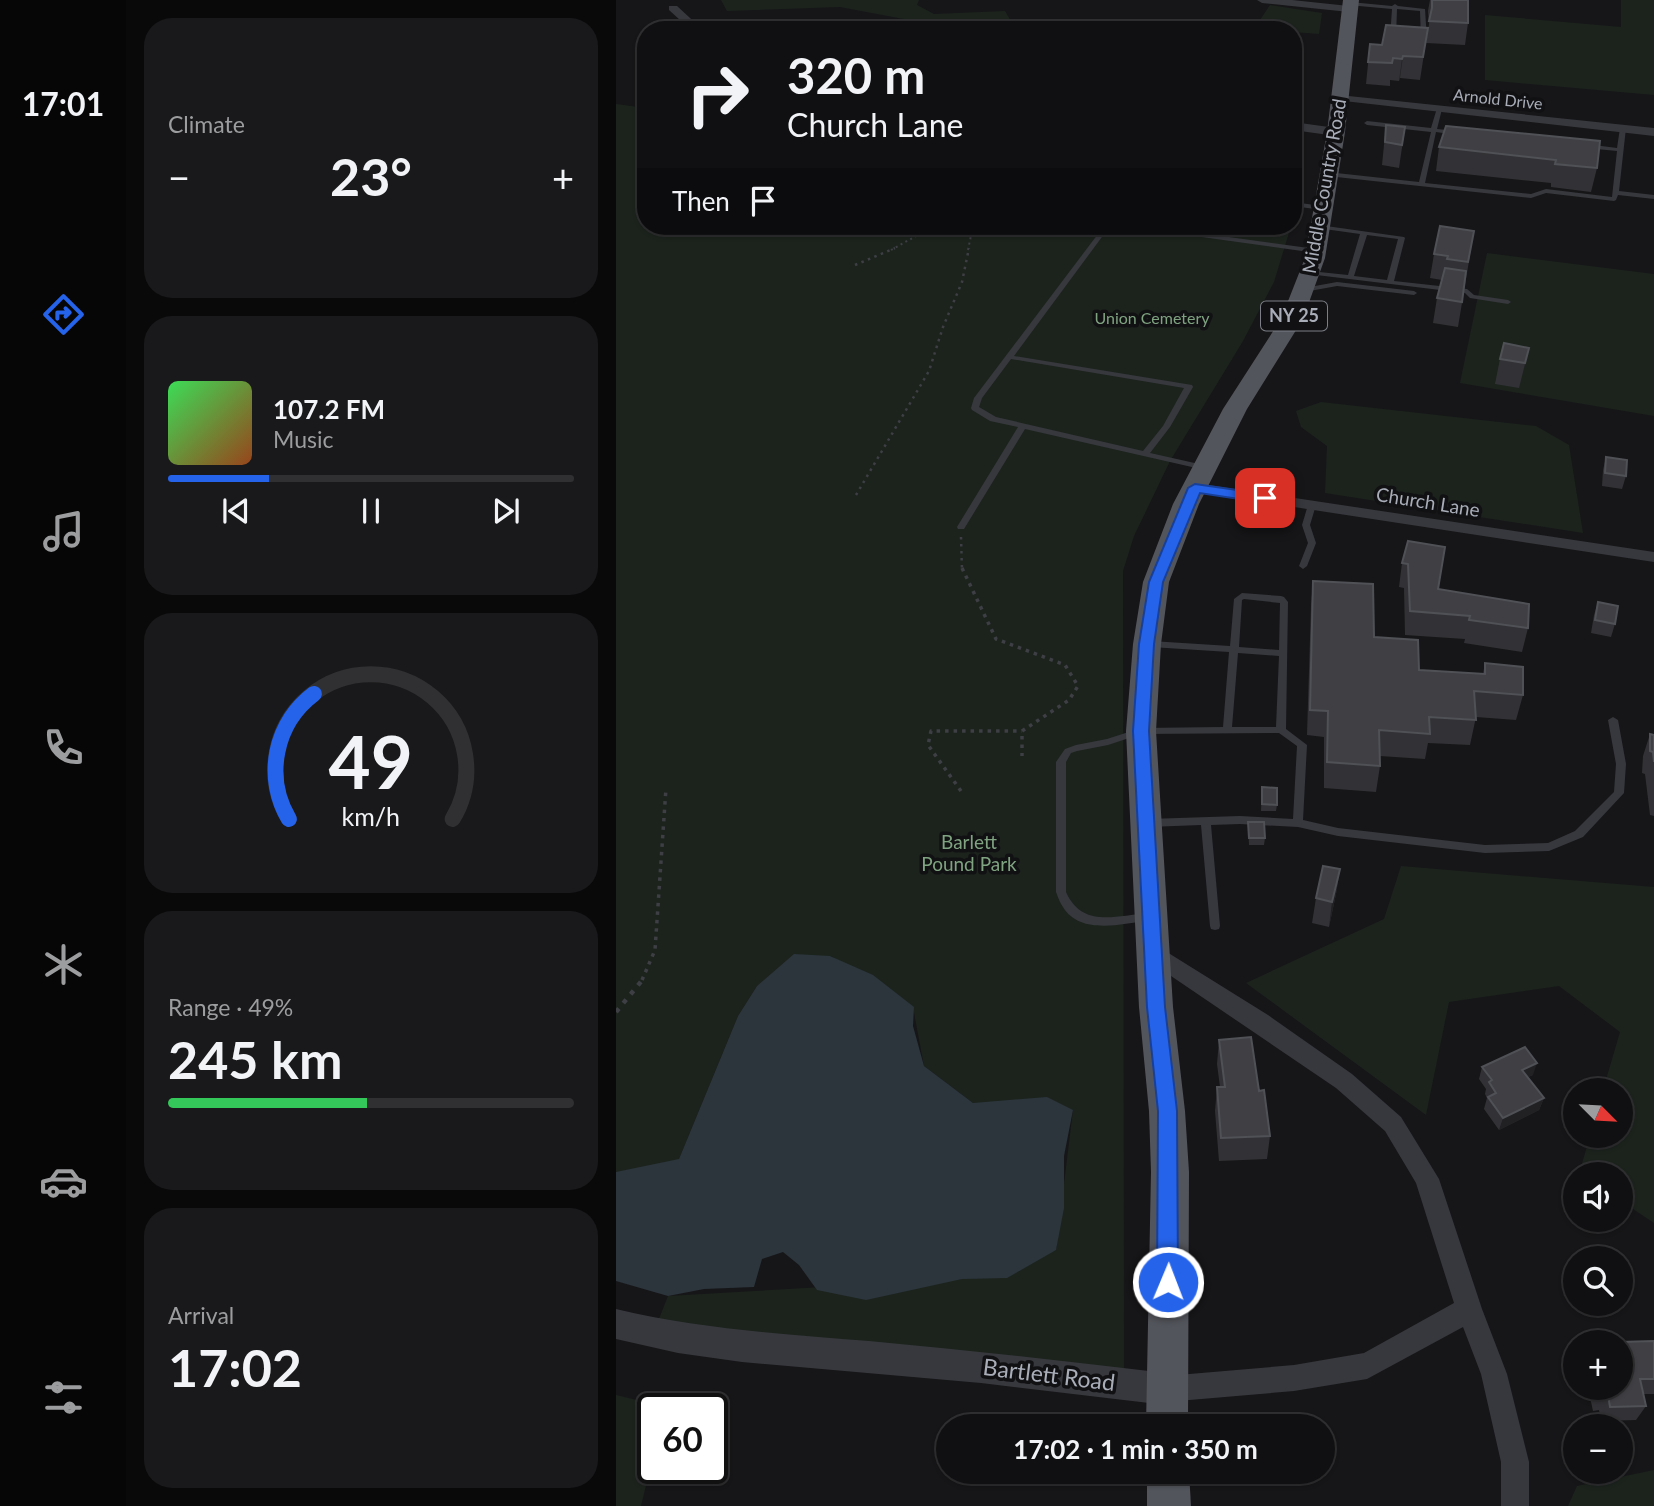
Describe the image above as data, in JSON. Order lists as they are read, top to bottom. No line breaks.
{"streets":{"main road":["Middle Country Road","NY 25"],"street":["Arnold Drive","Church Lane","Bartlett Road"]},"crossings":[["Arnold Drive","Middle Country Road"],["Middle Country Road","Church Lane"],["Middle Country Road","Bartlett Road"]],"parks":["Union Cemetery","Barlett Pound Park"],"north":"bottom right","page":{"tabs":"17:01","tile":["Climate",["Range · 49%","245 km"],["Arrival","17:02"]],"turn":["320 m","Church Lane"],"heat":["−","23°","+"],"then":"Then","song":["107.2 FM","Music"],"map_buttons":["+","−"],"limit":"60","trip":"17:02 · 1 min · 350 m","gauge":["49","km/h"]}}
